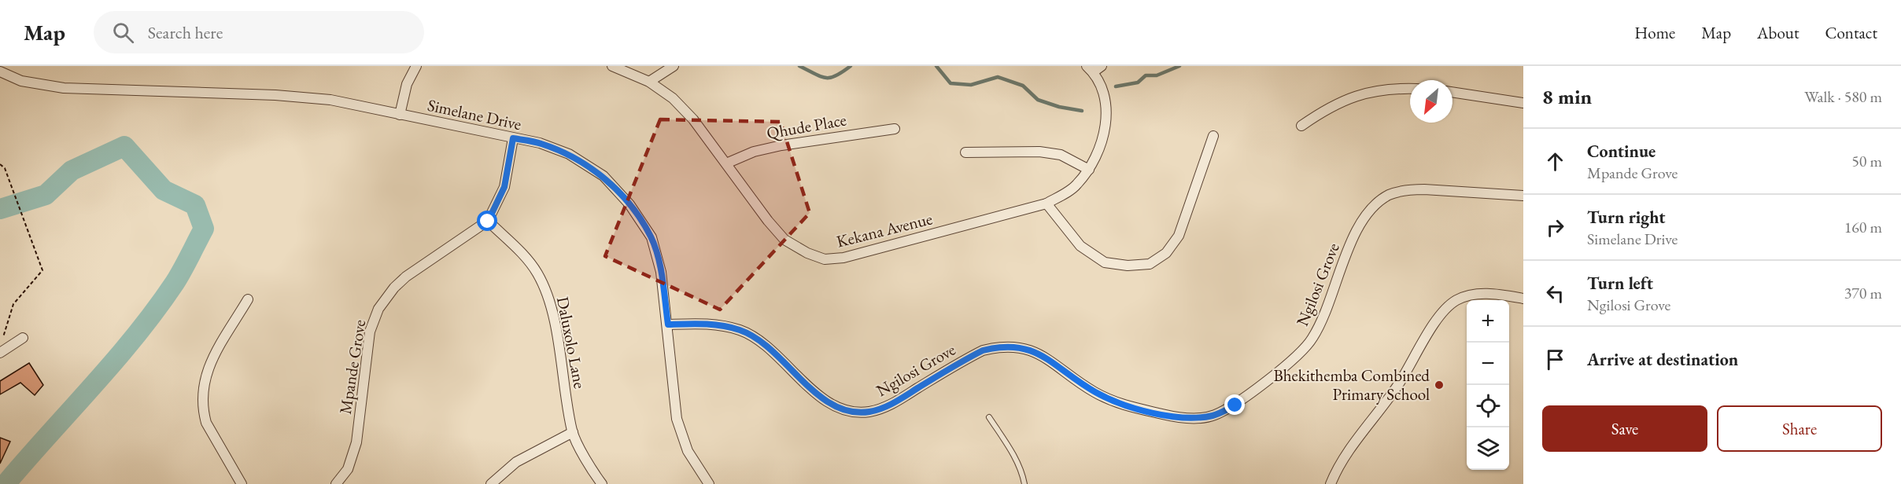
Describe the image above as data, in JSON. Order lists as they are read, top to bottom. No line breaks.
{"streets":{"street":["Simelane Drive","Qhude Place","Kekana Avenue","Ngilosi Grove","Daluxolo Lane","Mpande Grove"]},"crossings":[["Simelane Drive","Ngilosi Grove"],["Qhude Place","Kekana Avenue"],["Daluxolo Lane","Mpande Grove"]],"places":["Bhekithemba Combined Primary School"],"north":"bottom left","page":{"header":"Map","search":"Search here","nav":["Home","Map","About","Contact"],"heading":["8 min","Walk · 580 m"],"list":[["Continue","Mpande Grove","50 m"],["Turn right","Simelane Drive","160 m"],["Turn left","Ngilosi Grove","370 m"],"Arrive at destination"],"map_buttons":["+","−"],"buttons":["Save","Share"]}}
